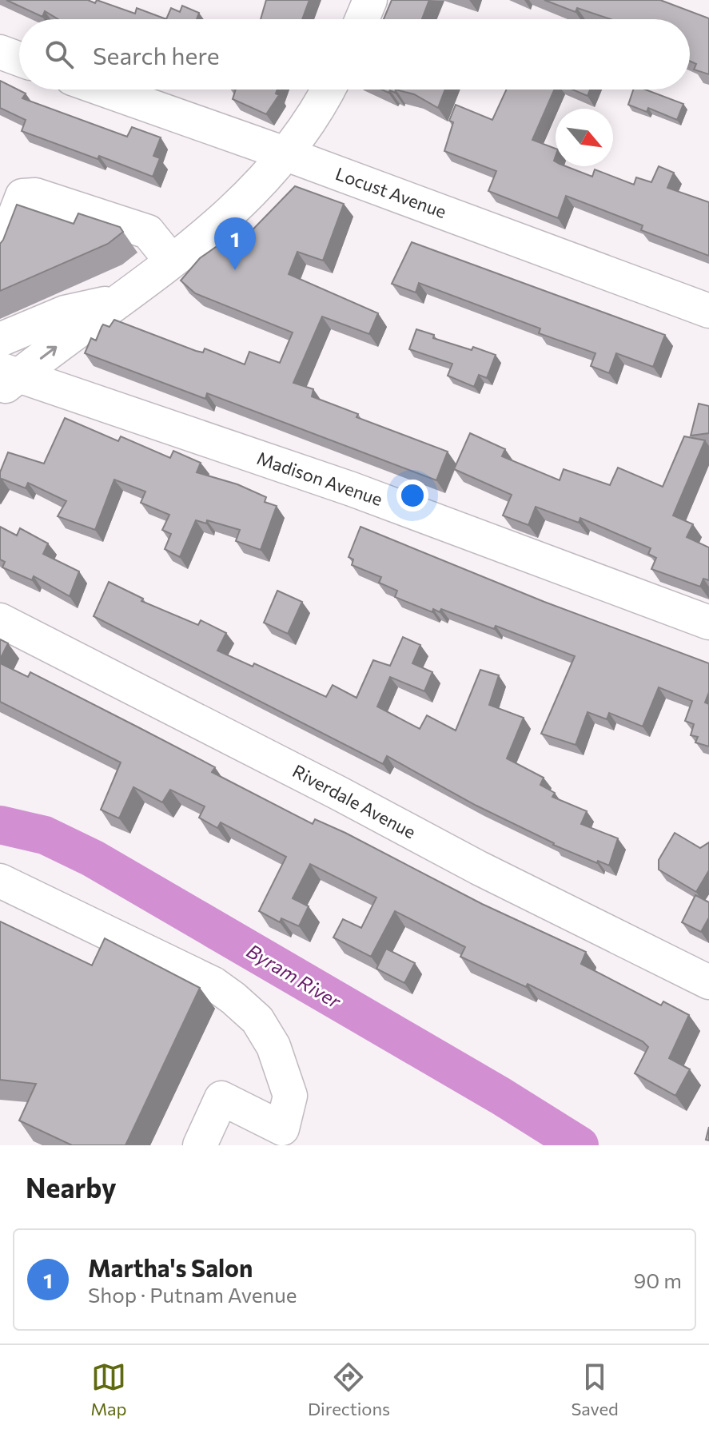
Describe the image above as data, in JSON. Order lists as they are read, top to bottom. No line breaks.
{"streets":{"street":["Locust Avenue","Madison Avenue","Riverdale Avenue"]},"water":["Byram River"],"north":"bottom right","page":{"search":"Search here","pins":"1","heading":"Nearby","list":[{"mark":"1","name":"Martha's Salon","note":"Shop · Putnam Avenue","value":"90 m"}],"nav":["Map","Directions","Saved"]}}
